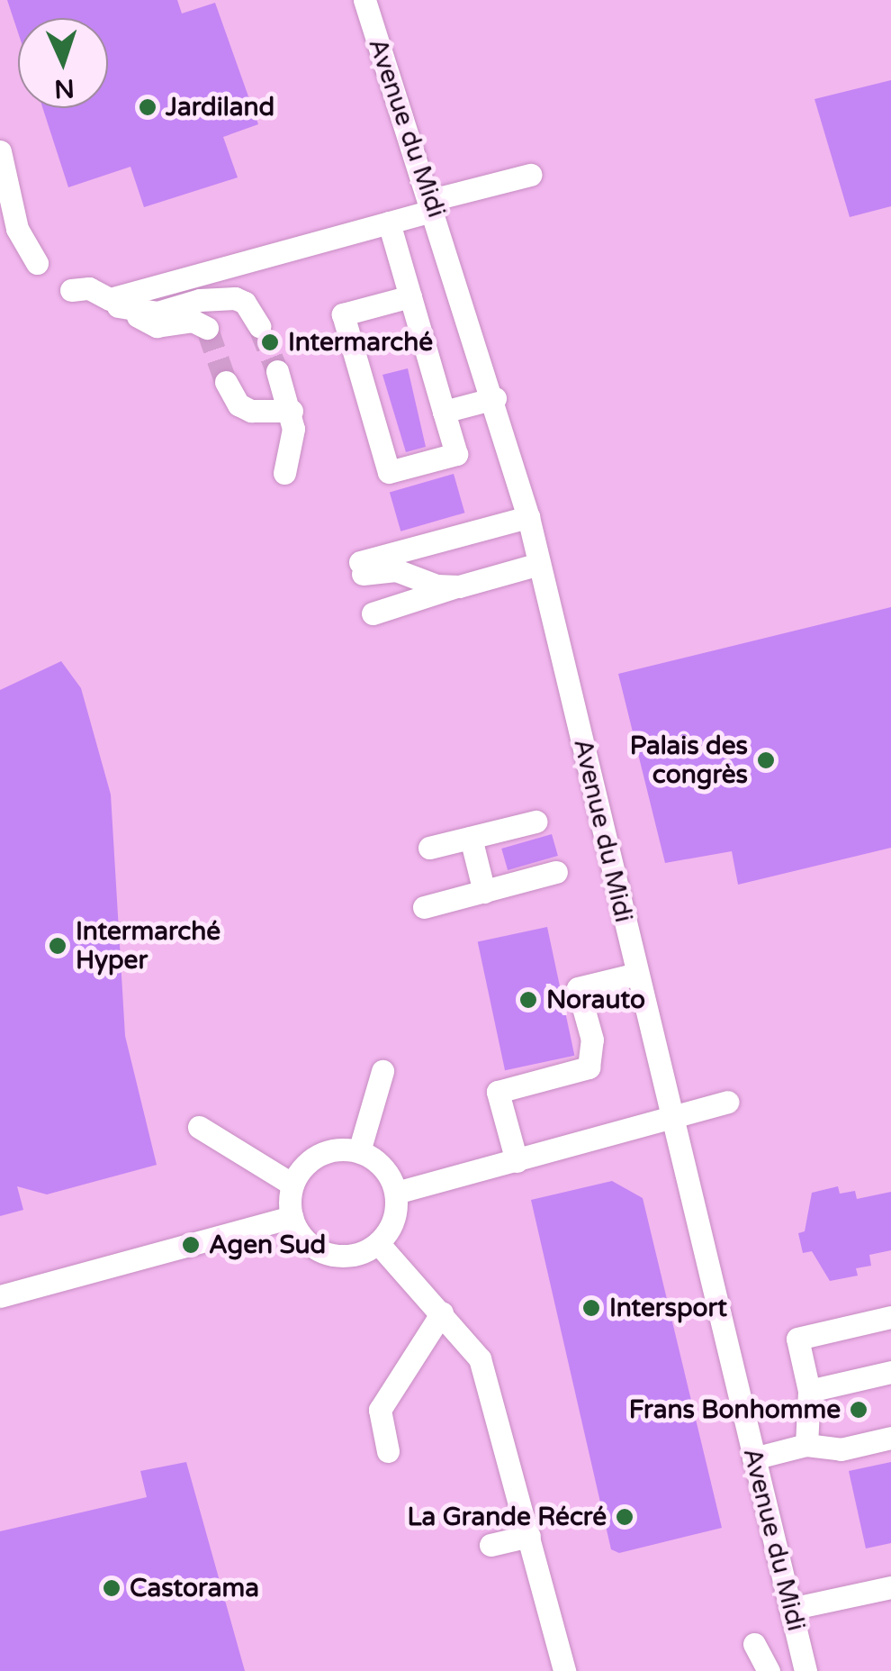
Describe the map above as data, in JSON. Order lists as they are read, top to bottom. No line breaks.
{"streets":{"street":["Avenue du Midi"]},"places":["Jardiland","Intermarché","Palais des congrès","Intermarché Hyper","Norauto","Agen Sud","Intersport","Frans Bonhomme","La Grande Récré","Castorama"],"north":"bottom"}
